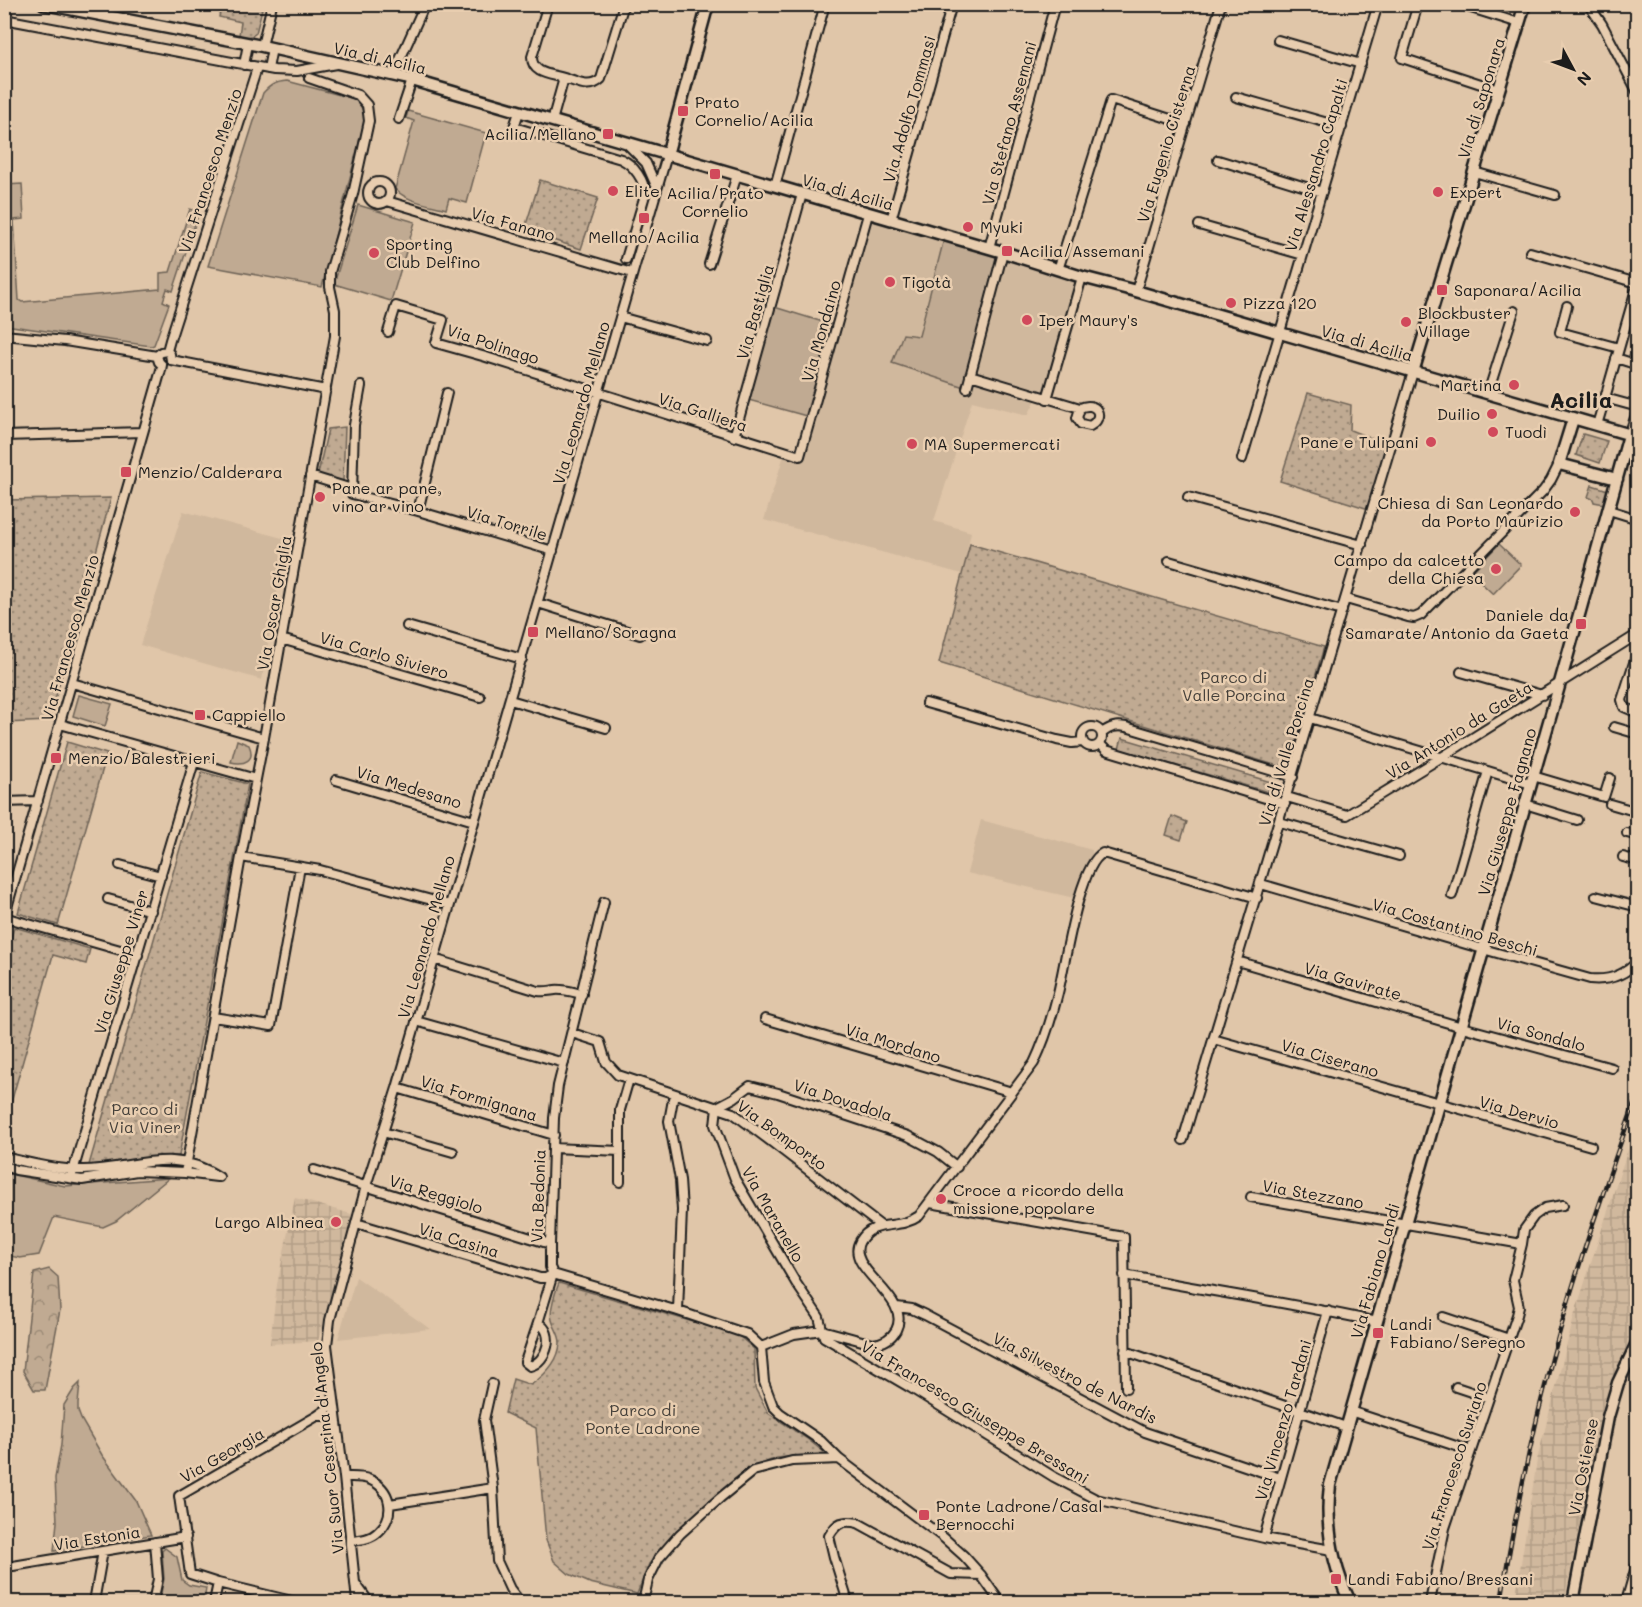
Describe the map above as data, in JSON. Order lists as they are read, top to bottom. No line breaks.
{"streets":{"street":["Via di Acilia","Via di Saponara","Via Adolfo Tommasi","Via Stefano Assemani","Via Eugenio Cisterna","Via Alessandro Capalti","Via Francesco Menzio","Via Fanano","Via Bastiglia","Via Mondaino","Via Polinago","Via Leonardo Mellano","Via Galliera","Via Torrile","Via Oscar Ghiglia","Via Carlo Siviero","Via Antonio da Gaeta","Via di Valle Porcina","Via Medesano","Via Giuseppe Fagnano","Via Costantino Beschi","Via Giuseppe Viner","Via Gavirate","Via Sondalo","Via Mordano","Via Ciserano","Via Formignana","Via Dovadola","Via Dervio","Via Bomporto","Via Reggiolo","Via Stezzano","Via Bedonia","Via Maranello","Via Casina","Via Fabiano Landi","Via Silvestro de Nardis","Via Francesco Giuseppe Bressani","Via Vincenzo Tardani","Via Suor Cesarina d'Angelo","Via Georgia","Via Francesco Suriano","Via Ostiense","Via Estonia"]},"crossings":[["Via di Acilia","Via di Saponara"],["Via di Acilia","Via Adolfo Tommasi"],["Via di Acilia","Via Stefano Assemani"],["Via di Acilia","Via Eugenio Cisterna"],["Via di Acilia","Via Alessandro Capalti"],["Via di Acilia","Via Bastiglia"],["Via di Acilia","Via Mondaino"],["Via di Acilia","Via Leonardo Mellano"],["Via di Acilia","Via di Valle Porcina"],["Via di Acilia","Via Giuseppe Fagnano"],["Via di Saponara","Via di Valle Porcina"],["Via Fanano","Via Leonardo Mellano"],["Via Bastiglia","Via Galliera"],["Via Mondaino","Via Galliera"],["Via Polinago","Via Leonardo Mellano"],["Via Polinago","Via Galliera"],["Via Leonardo Mellano","Via Galliera"],["Via Leonardo Mellano","Via Torrile"],["Via Leonardo Mellano","Via Medesano"],["Via Leonardo Mellano","Via Formignana"],["Via Leonardo Mellano","Via Reggiolo"],["Via Leonardo Mellano","Via Casina"],["Via Leonardo Mellano","Via Suor Cesarina d'Angelo"],["Via Torrile","Via Oscar Ghiglia"],["Via Oscar Ghiglia","Via Carlo Siviero"],["Via Antonio da Gaeta","Via di Valle Porcina"],["Via Antonio da Gaeta","Via Giuseppe Fagnano"],["Via di Valle Porcina","Via Costantino Beschi"],["Via di Valle Porcina","Via Gavirate"],["Via di Valle Porcina","Via Ciserano"],["Via Giuseppe Fagnano","Via Costantino Beschi"],["Via Giuseppe Fagnano","Via Fabiano Landi"],["Via Costantino Beschi","Via Fabiano Landi"],["Via Gavirate","Via Sondalo"],["Via Gavirate","Via Fabiano Landi"],["Via Sondalo","Via Fabiano Landi"],["Via Ciserano","Via Dervio"],["Via Ciserano","Via Fabiano Landi"],["Via Formignana","Via Bedonia"],["Via Dovadola","Via Bomporto"],["Via Dovadola","Via Maranello"],["Via Dervio","Via Fabiano Landi"],["Via Bomporto","Via Bedonia"],["Via Bomporto","Via Maranello"],["Via Reggiolo","Via Bedonia"],["Via Stezzano","Via Fabiano Landi"],["Via Stezzano","Via Francesco Suriano"],["Via Bedonia","Via Casina"],["Via Maranello","Via Francesco Giuseppe Bressani"],["Via Casina","Via Suor Cesarina d'Angelo"],["Via Fabiano Landi","Via Francesco Giuseppe Bressani"],["Via Silvestro de Nardis","Via Vincenzo Tardani"],["Via Francesco Giuseppe Bressani","Via Vincenzo Tardani"],["Via Suor Cesarina d'Angelo","Via Georgia"],["Via Georgia","Via Estonia"]],"districts":["Acilia"],"parks":["Parco di Valle Porcina","Parco di Via Viner","Parco di Ponte Ladrone"],"places":{"transit":["Prato Cornelio/Acilia","Acilia/Mellano","Acilia/Prato Cornelio","Mellano/Acilia","Acilia/Assemani","Saponara/Acilia","Menzio/Calderara","Daniele da Samarate/Antonio da Gaeta","Mellano/Soragna","Cappiello","Menzio/Balestrieri","Landi Fabiano/Seregno","Ponte Ladrone/Casal Bernocchi","Landi Fabiano/Bressani"],"other":["Elite","Expert","Myuki","Sporting Club Delfino","Tigotà","Pizza 120","Iper Maury's","Blockbuster Village","Martina","Duilio","Tuodì","Pane e Tulipani","MA Supermercati","Pane ar pane, vino ar vino","Chiesa di San Leonardo da Porto Maurizio","Campo da calcetto della Chiesa","Croce a ricordo della missione popolare","Largo Albinea"]},"north":"bottom right"}
